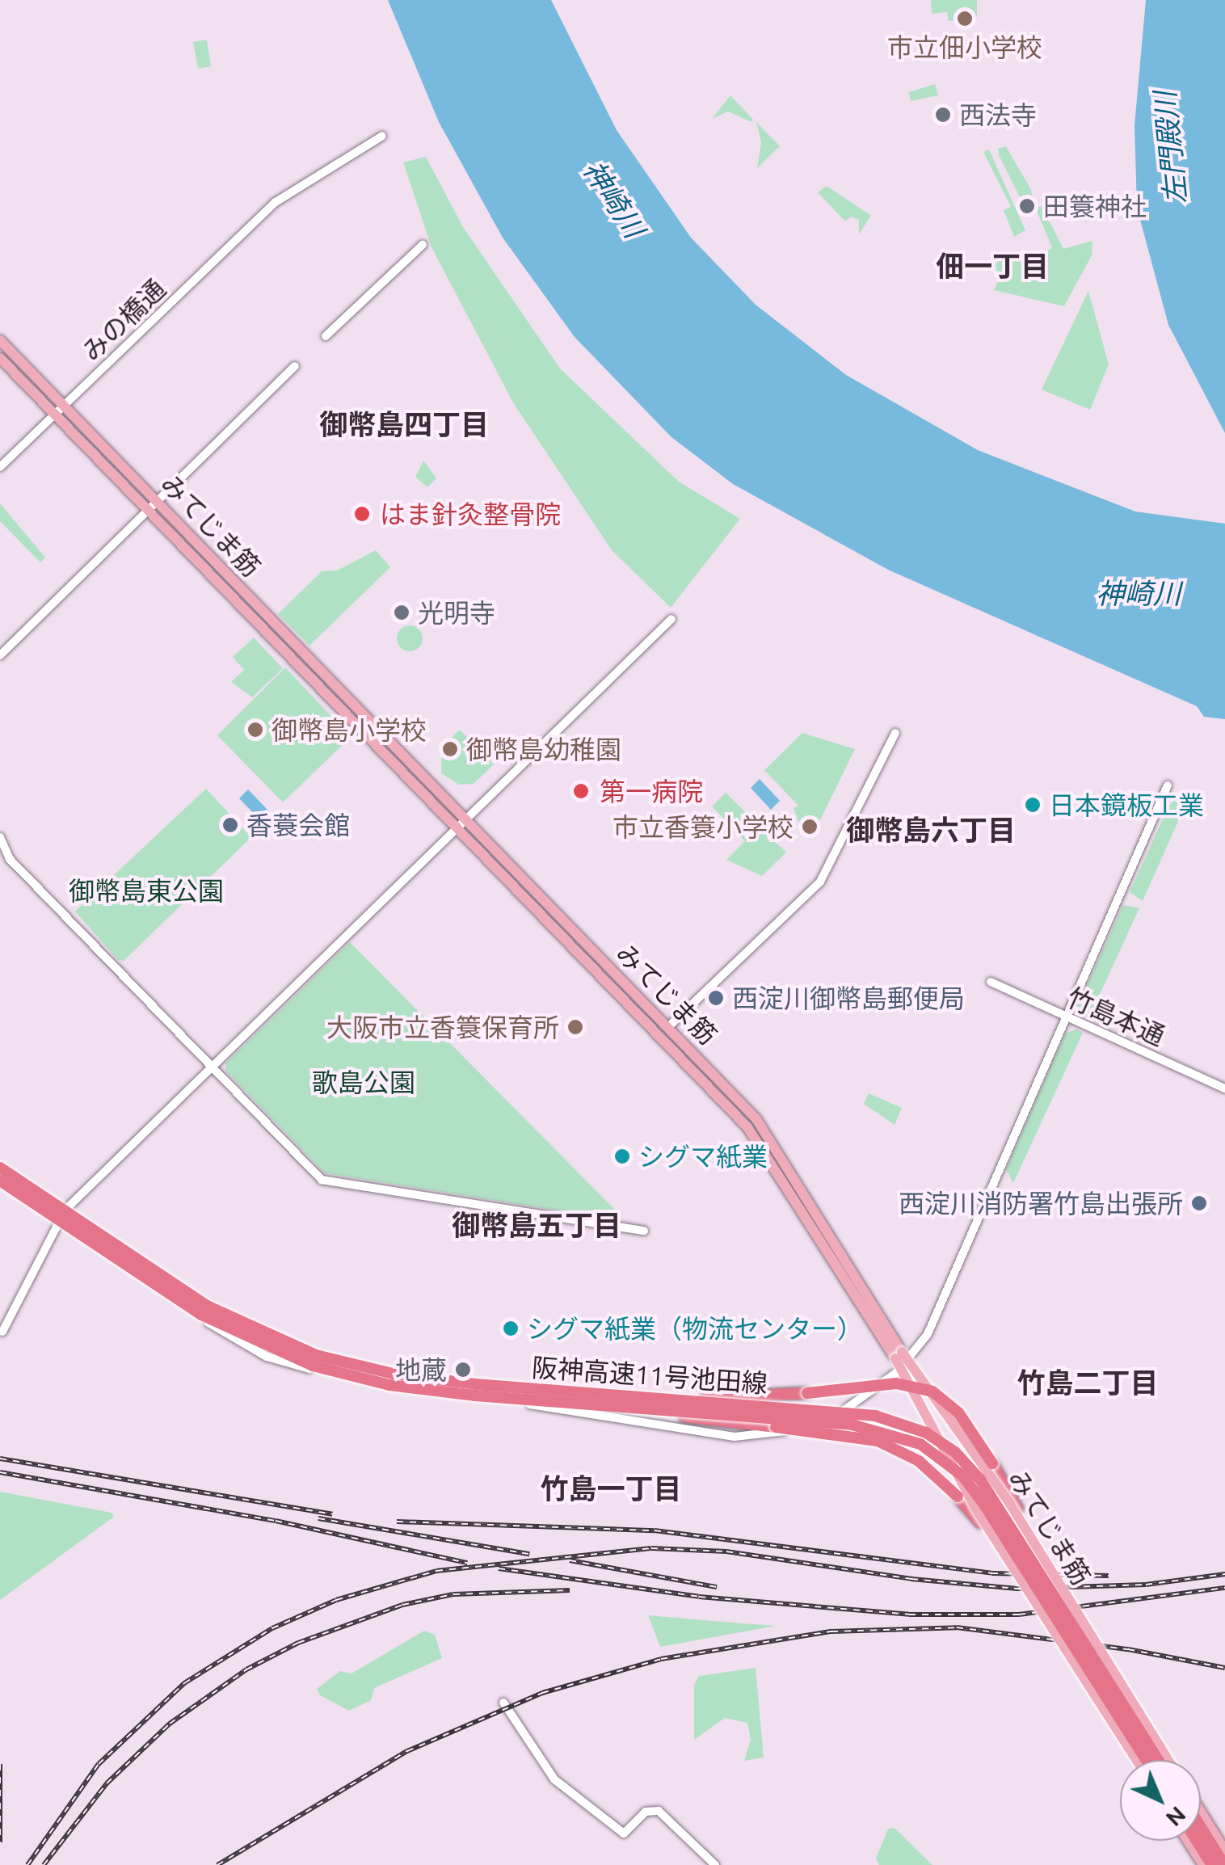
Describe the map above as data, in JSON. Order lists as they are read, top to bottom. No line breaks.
{"streets":{"highway":["阪神高速11号池田線"],"main road":["みてじま筋"],"street":["みの橋通","竹島本通"]},"crossings":[["みの橋通","みてじま筋"]],"districts":["佃一丁目","御幣島四丁目","御幣島六丁目","御幣島五丁目","竹島二丁目","竹島一丁目"],"water":["左門殿川","神崎川"],"parks":["御幣島東公園","歌島公園"],"places":["市立佃小学校","西法寺","田簑神社","はま針灸整骨院","光明寺","御幣島小学校","御幣島幼稚園","第一病院","日本鏡板工業","香蓑会館","市立香簑小学校","西淀川御幣島郵便局","大阪市立香簑保育所","シグマ紙業","西淀川消防署竹島出張所","シグマ紙業（物流センター）","地蔵"],"north":"bottom right"}
